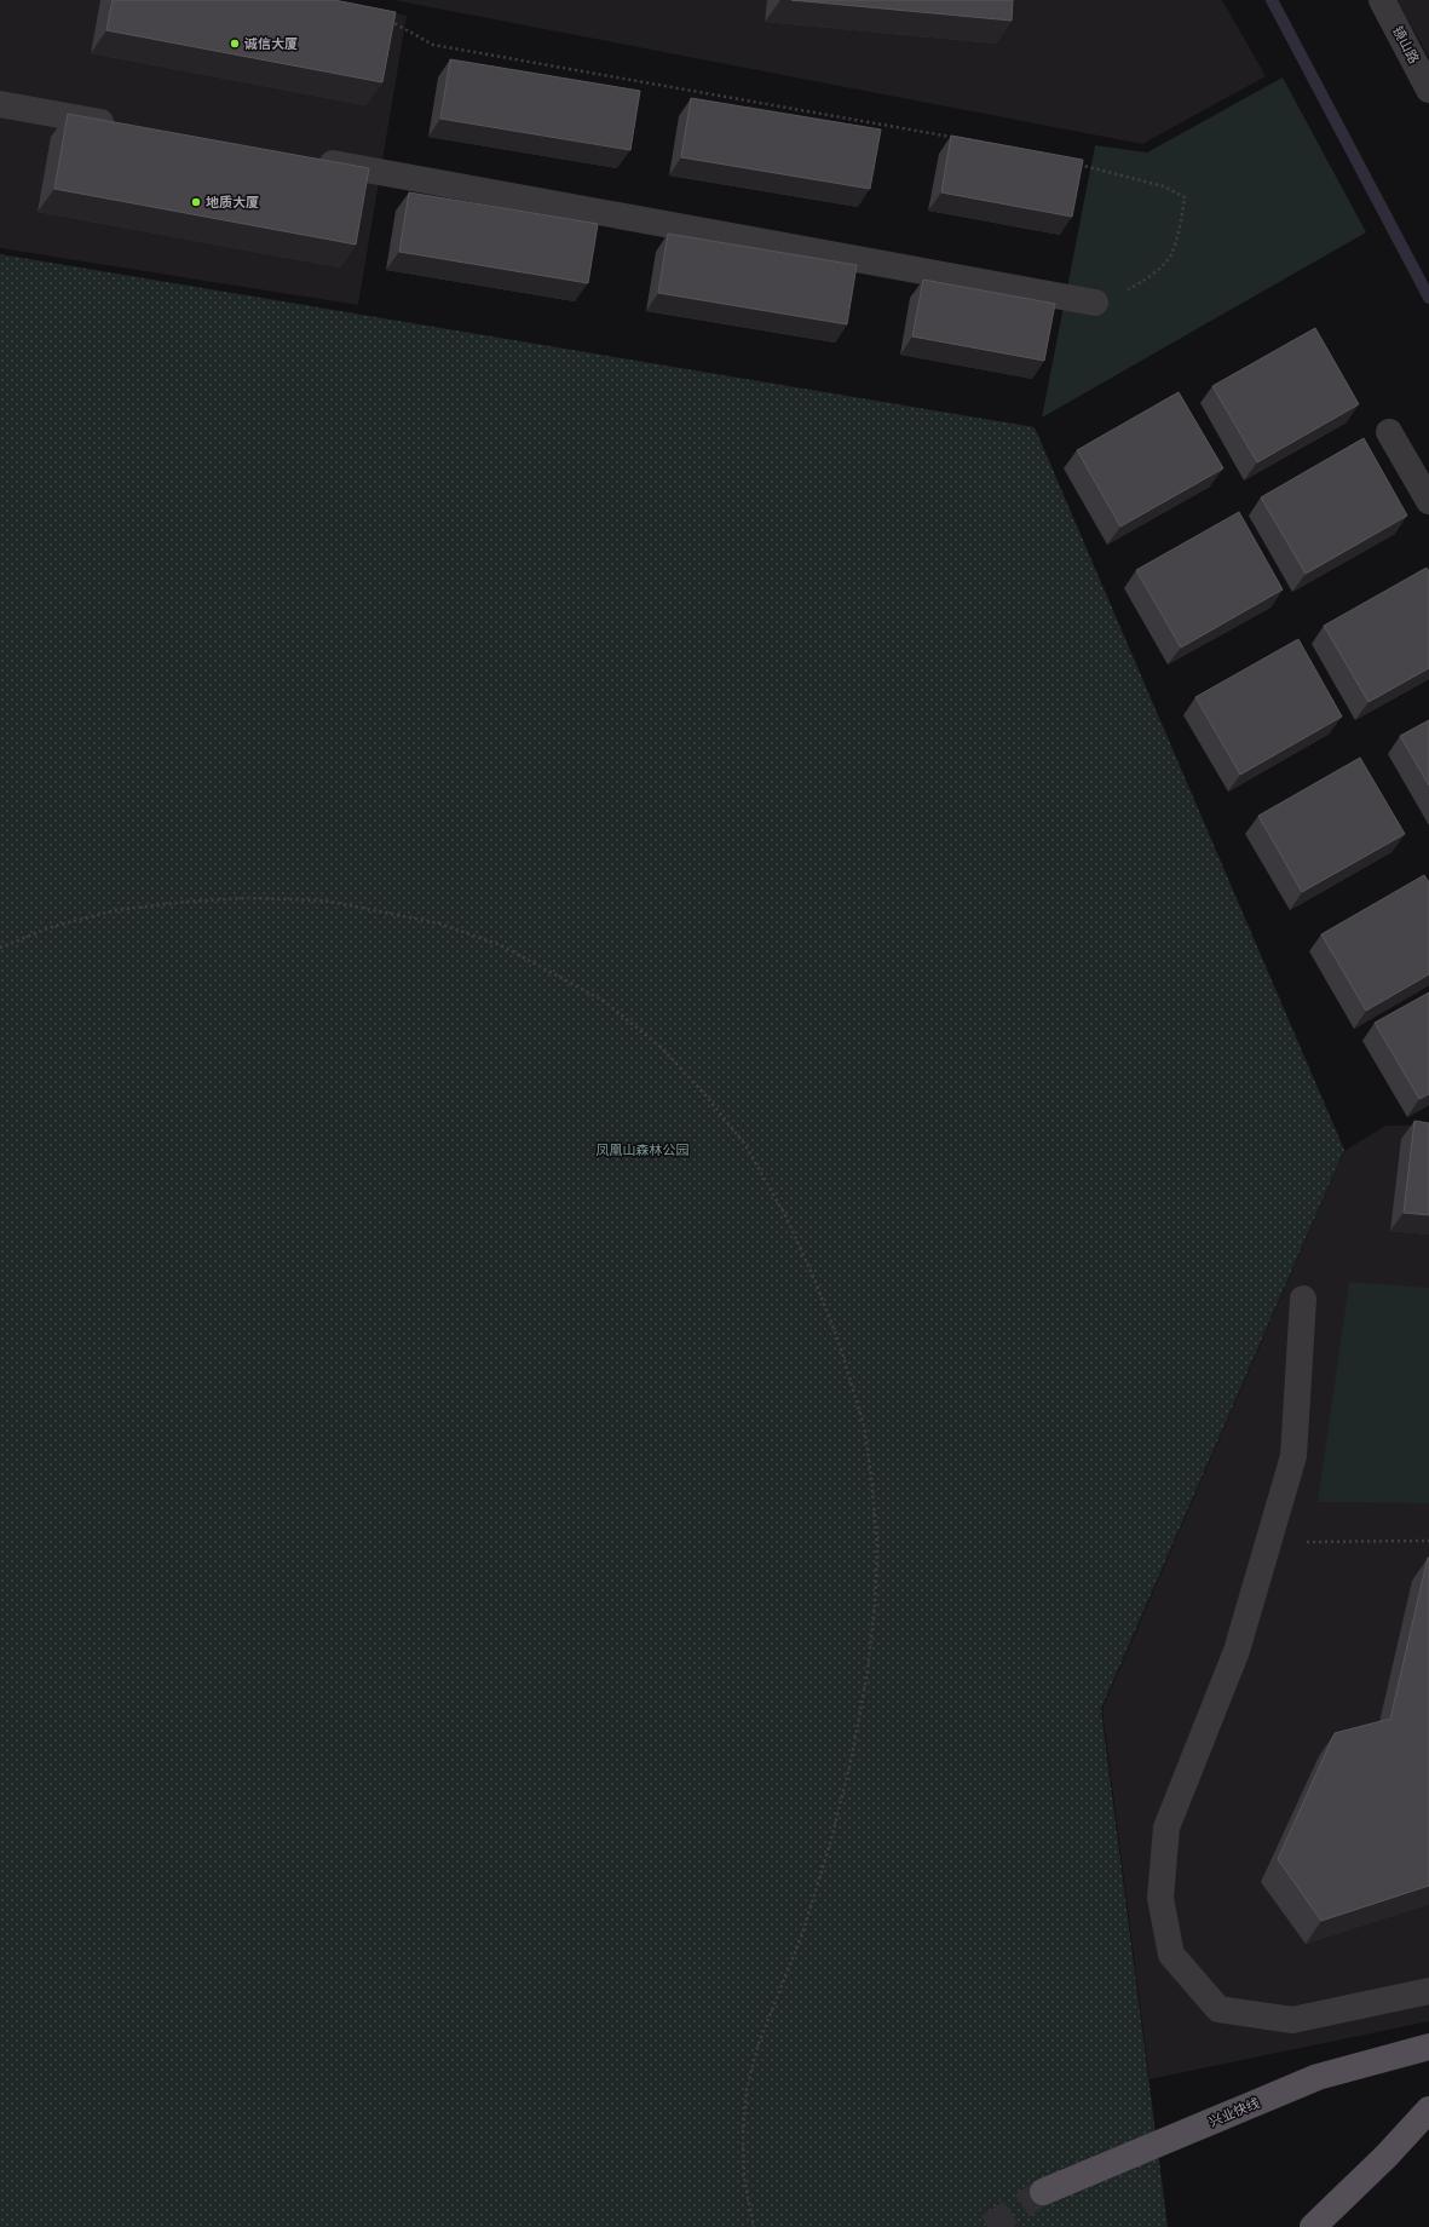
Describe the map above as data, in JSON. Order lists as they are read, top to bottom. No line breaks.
{"streets":{"main road":["兴业快线"],"street":["镜山路"]},"parks":["凤凰山森林公园"],"places":["诚信大厦","地质大厦"]}
